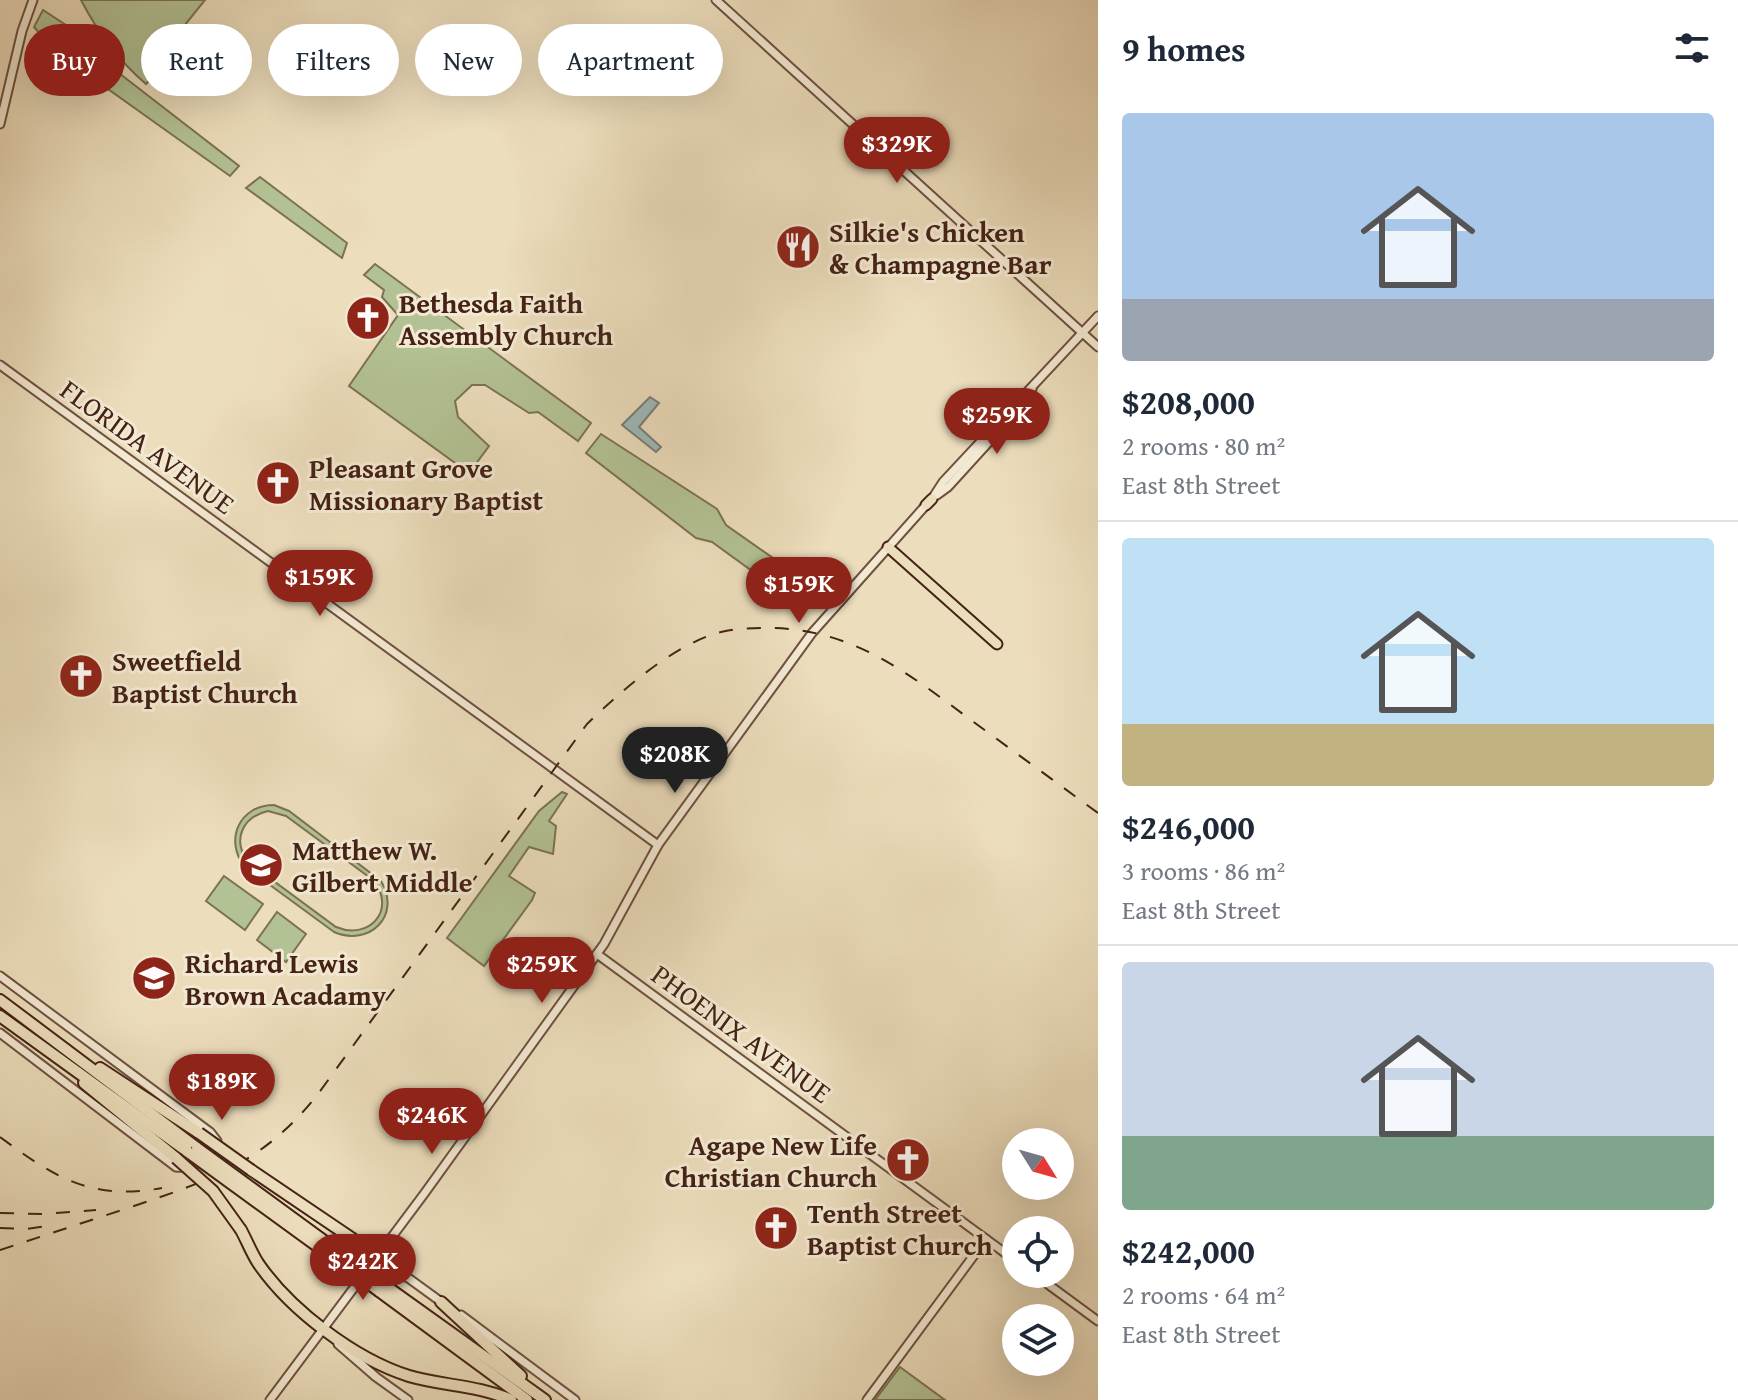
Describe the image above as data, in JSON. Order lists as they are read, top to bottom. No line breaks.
{"streets":{"street":["FLORIDA AVENUE","PHOENIX AVENUE"]},"places":{"restaurant":["Silkie's Chicken & Champagne Bar"],"church":["Bethesda Faith Assembly Church","Pleasant Grove Missionary Baptist","Sweetfield Baptist Church","Agape New Life Christian Church","Tenth Street Baptist Church"],"school or university":["Matthew W. Gilbert Middle","Richard Lewis Brown Acadamy"]},"north":"bottom right","page":{"heading":"9 homes","chip":["Buy","Rent","Filters","New","Apartment"],"list":[{"name":"$208,000","note":"2 rooms · 80 m² · East 8th Street"},{"name":"$246,000","note":"3 rooms · 86 m² · East 8th Street"},{"name":"$242,000","note":"2 rooms · 64 m² · East 8th Street"}],"price":["$329K","$259K","$159K","$159K","$208K","$259K","$189K","$246K","$242K"]}}
